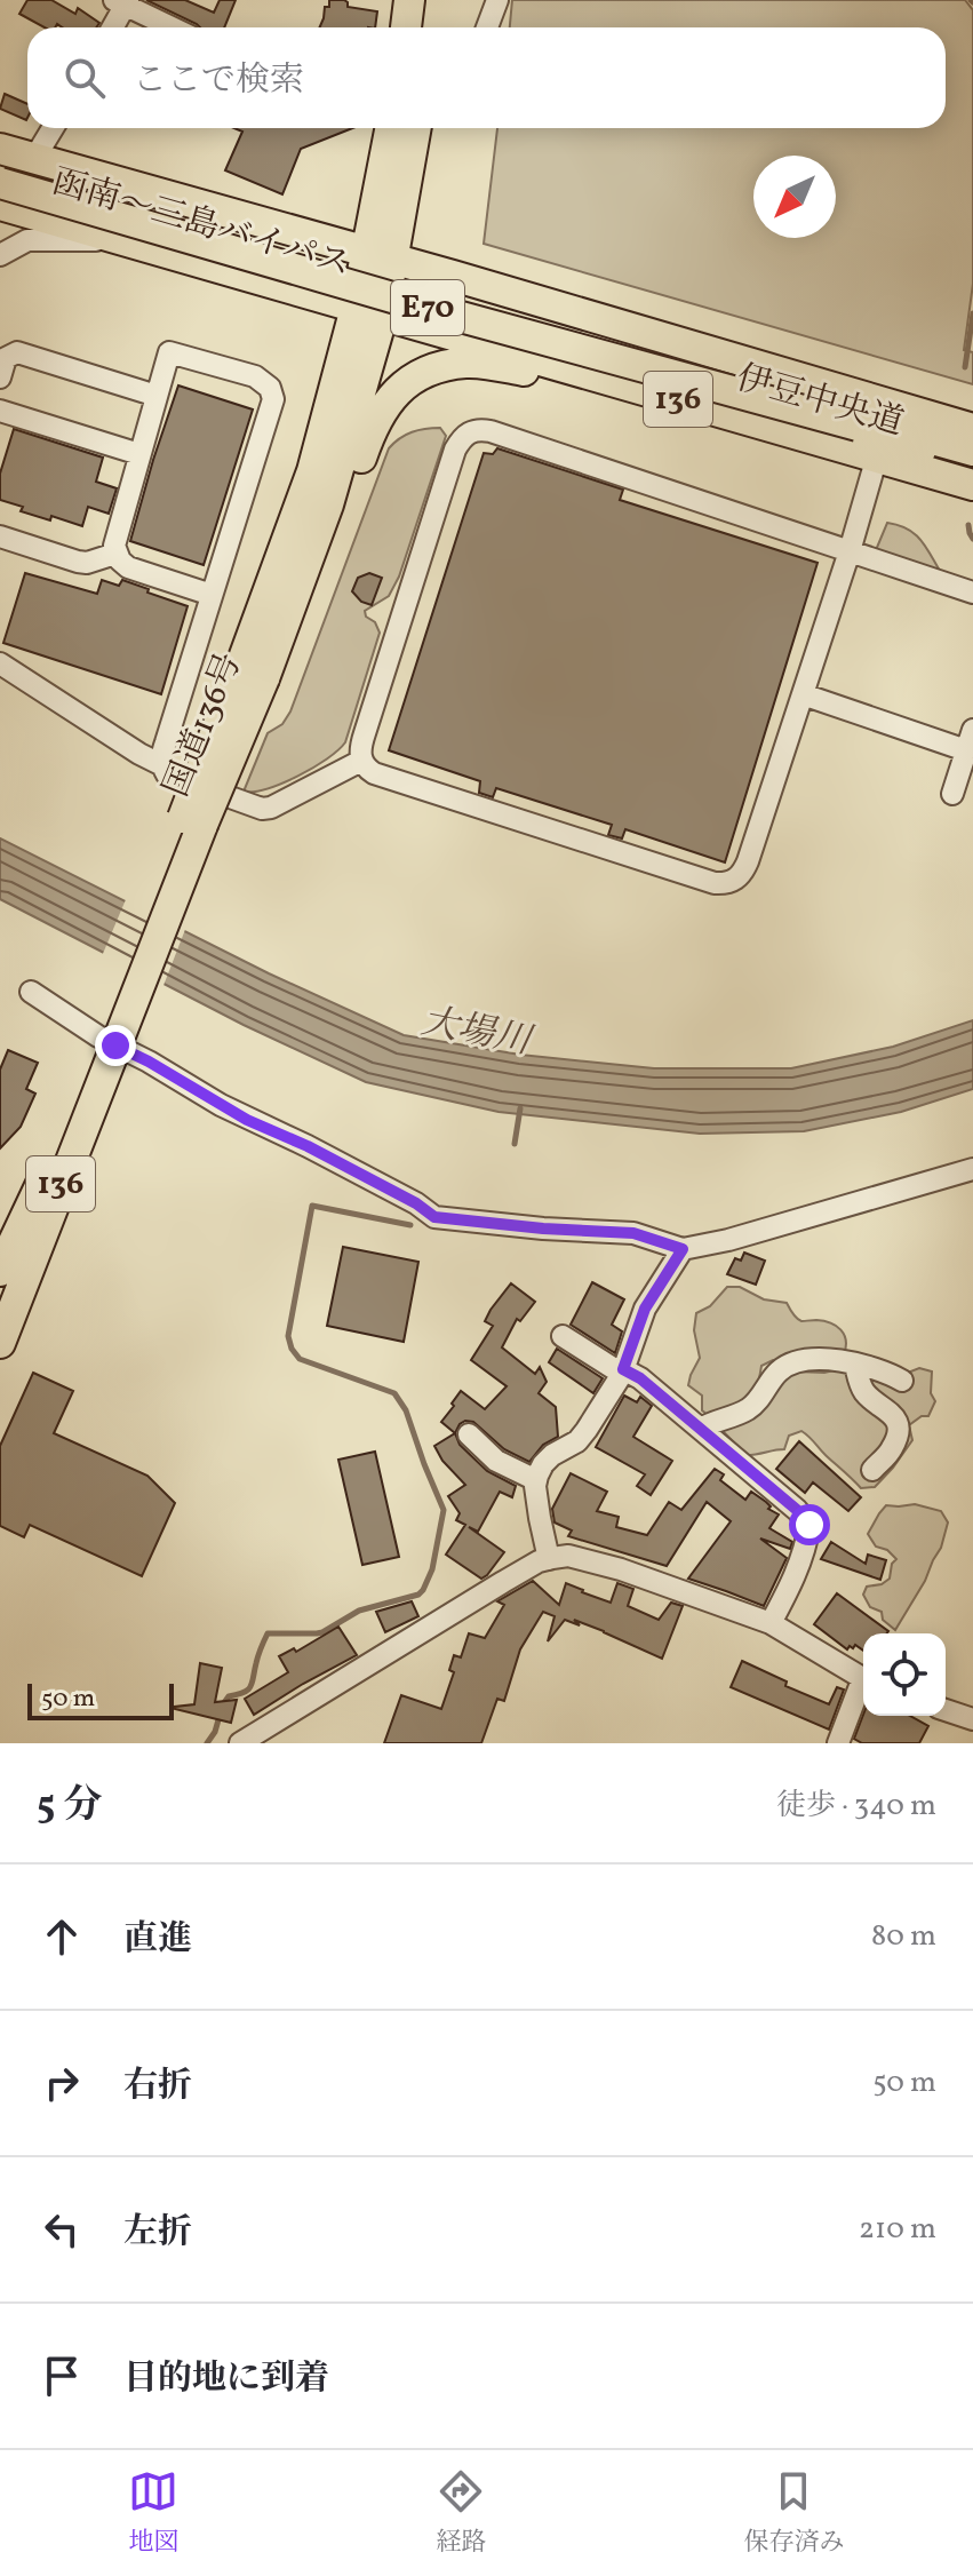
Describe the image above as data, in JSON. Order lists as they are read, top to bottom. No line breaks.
{"streets":{"highway":["函南～三島バイパス","E70","136","伊豆中央道","国道136号"]},"crossings":[["函南～三島バイパス","伊豆中央道"],["函南～三島バイパス","国道136号"],["伊豆中央道","国道136号"]],"water":["大場川"],"scale_bar":"50 m","north":"bottom left","page":{"search":"ここで検索","scale":"50 m","heading":["5 分","徒歩 · 340 m"],"list":[["直進","80 m"],["右折","50 m"],["左折","210 m"],"目的地に到着"],"nav":["地図","経路","保存済み"]}}
